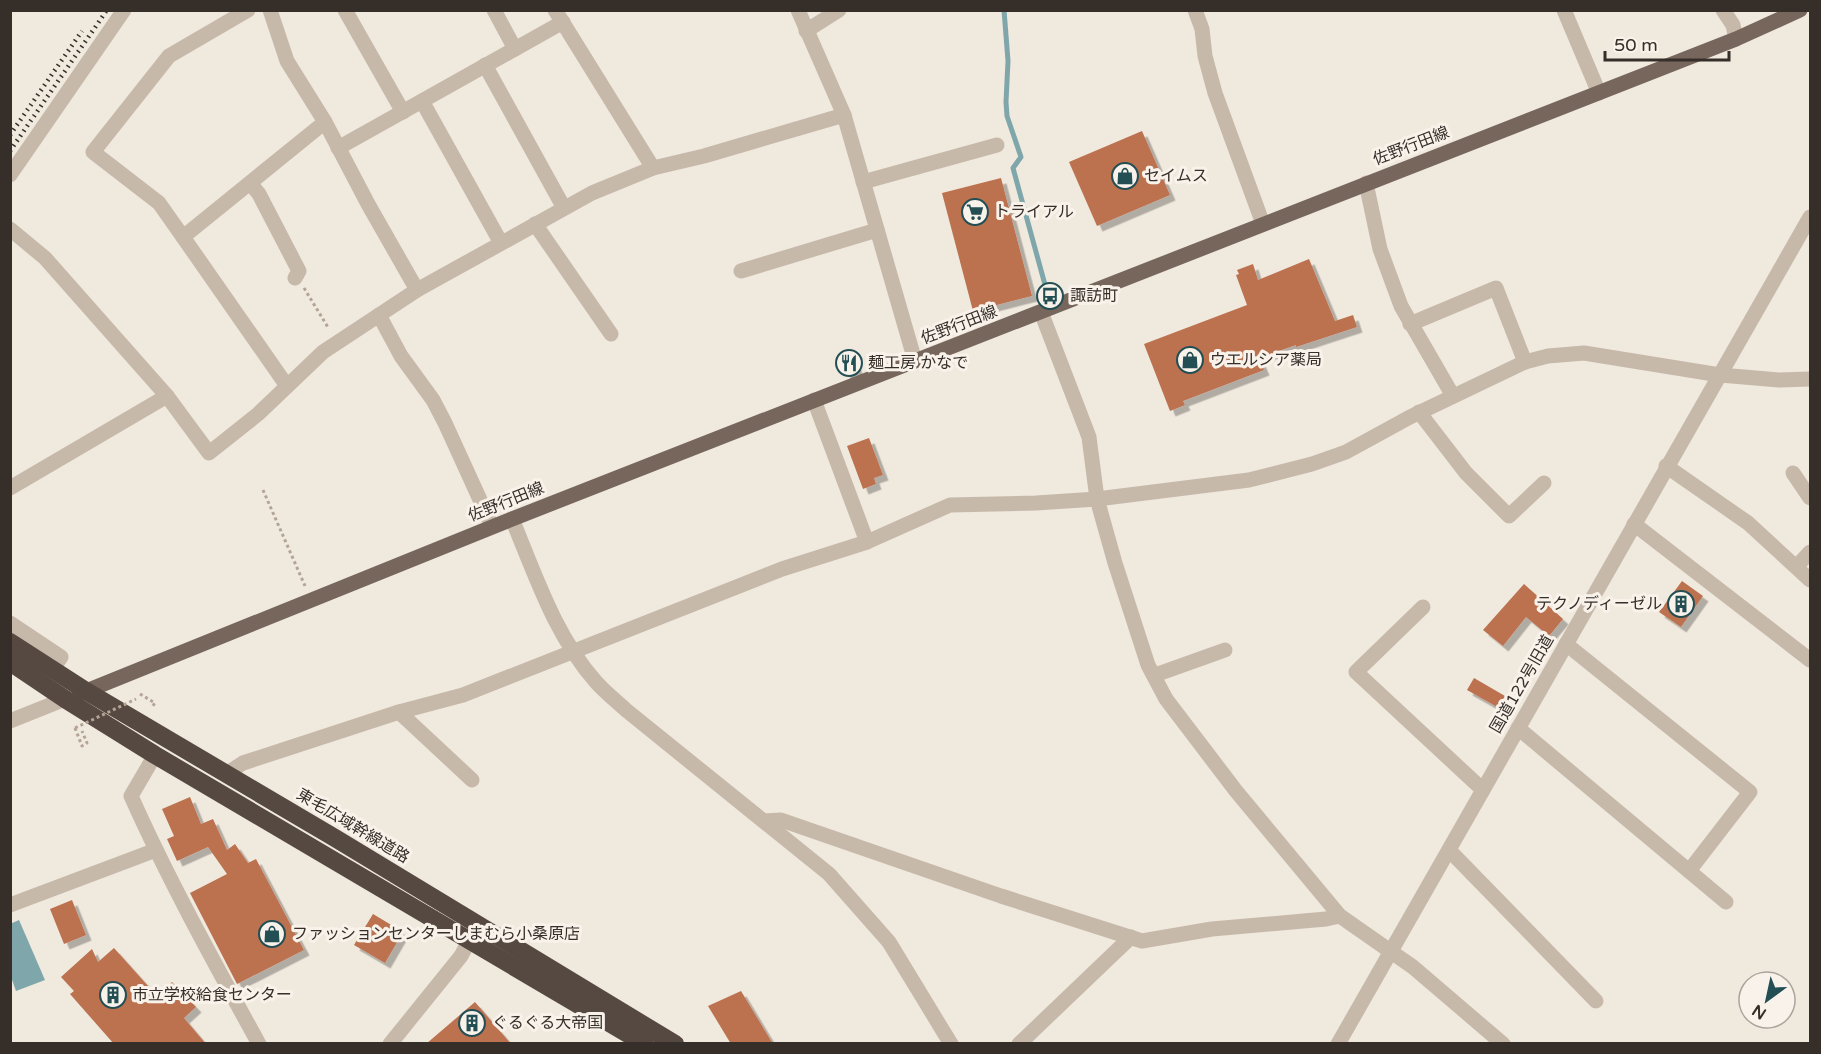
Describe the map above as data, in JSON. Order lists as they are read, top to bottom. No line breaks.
{"streets":{"highway":["東毛広域幹線道路"],"main road":["佐野行田線"],"street":["国道122号旧道"]},"crossings":[["佐野行田線","東毛広域幹線道路"]],"places":{"shop":["セイムス","ウエルシア薬局","ファッションセンターしまむら小桑原店"],"supermarket":["トライアル"],"bus stop":["諏訪町"],"restaurant":["麺工房 かなで"],"building":["テクノディーゼル","市立学校給食センター","ぐるぐる大帝国"]},"scale_bar":"50 m","north":"bottom left"}
